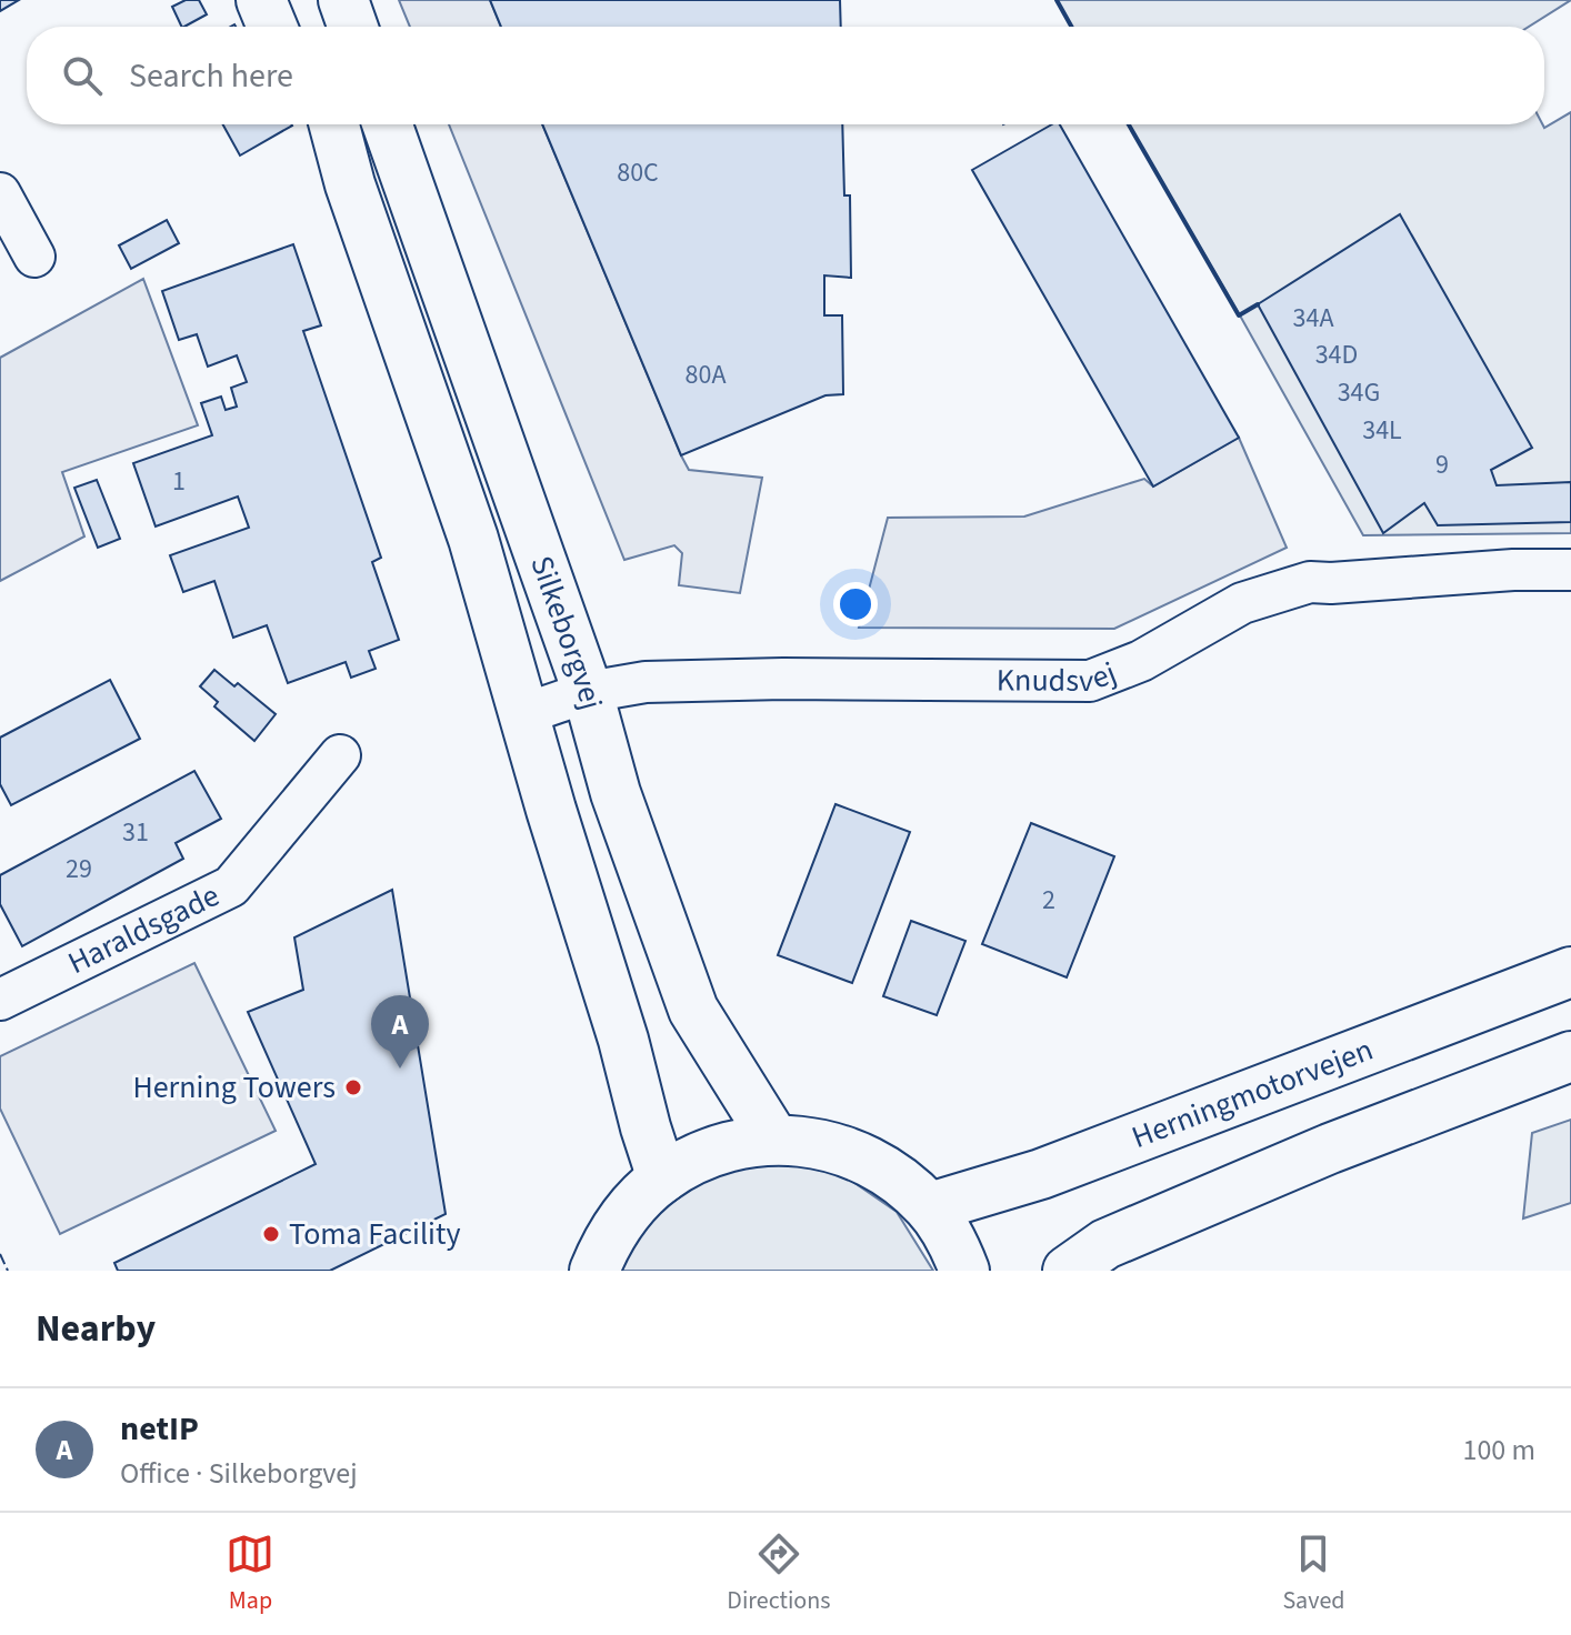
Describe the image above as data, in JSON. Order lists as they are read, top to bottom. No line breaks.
{"streets":{"main road":["Silkeborgvej","Herningmotorvejen"],"street":["Knudsvej","Haraldsgade"]},"crossings":[["Silkeborgvej","Knudsvej"]],"places":["Herning Towers","Toma Facility"],"house_numbers":["80C","34A","34D","80A","34G","34L","9","1","31","29","2"],"page":{"search":"Search here","pins":"A","heading":"Nearby","list":[{"mark":"A","name":"netIP","note":"Office · Silkeborgvej","value":"100 m"}],"nav":["Map","Directions","Saved"]}}
